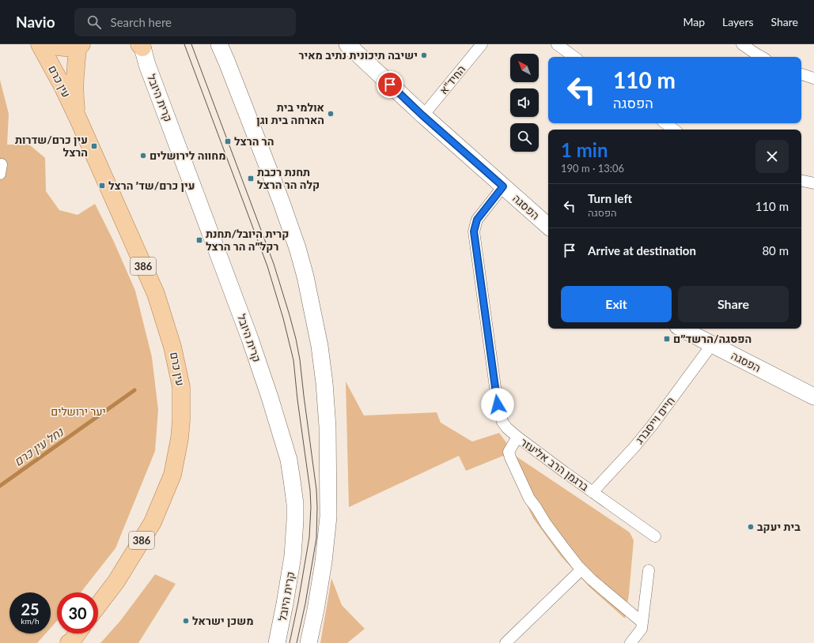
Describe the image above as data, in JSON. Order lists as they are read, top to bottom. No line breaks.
{"streets":{"main road":["עין כרם","קרית היובל","הפסגה","386"],"street":["החיד\"א","חיים וייסברג","ברגמן הרב אליעזר"]},"crossings":[["החיד\"א","הפסגה"],["הפסגה","חיים וייסברג"],["הפסגה","ברגמן הרב אליעזר"],["חיים וייסברג","ברגמן הרב אליעזר"]],"water":["נחל עין כרם"],"parks":["יער ירושלים"],"places":{"other":["ישיבה תיכונית נתיב מאיר","אולמי בית הארחה בית וגן","מחווה לירושלים","בית יעקב","משכן ישראל"],"transit":["הר הרצל","עין כרם/שדרות הרצל","תחנת רכבת קלה הר הרצל","עין כרם/שד׳ הרצל","קרית היובל/תחנת רקל״ה הר הרצל","הפסגה/הרשד״ם"]},"north":"top left","page":{"header":"Navio","search":"Search here","nav":["Map","Layers","Share"],"turn":["110 m","הפסגה"],"heading":["1 min","190 m · 13:06"],"list":[{"name":"Turn left","note":"הפסגה","value":"110 m"},{"name":"Arrive at destination","value":"80 m"}],"buttons":["Exit","Share"],"speed":"25 km/h","limit":"30"}}
